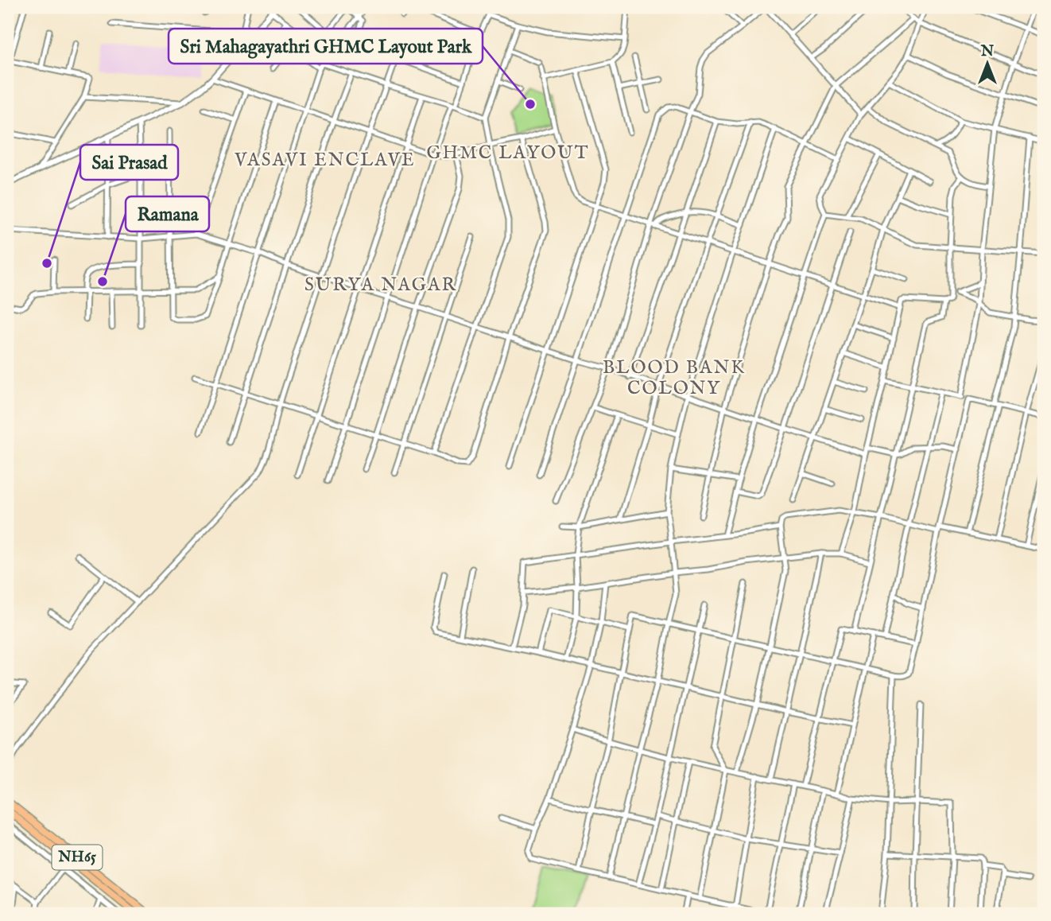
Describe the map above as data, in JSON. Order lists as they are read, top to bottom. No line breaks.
{"streets":{"highway":["NH65"]},"districts":["GHMC LAYOUT","VASAVI ENCLAVE","SURYA NAGAR","BLOOD BANK COLONY"],"places":["Sri Mahagayathri GHMC Layout Park","Sai Prasad","Ramana"],"north":"top"}
